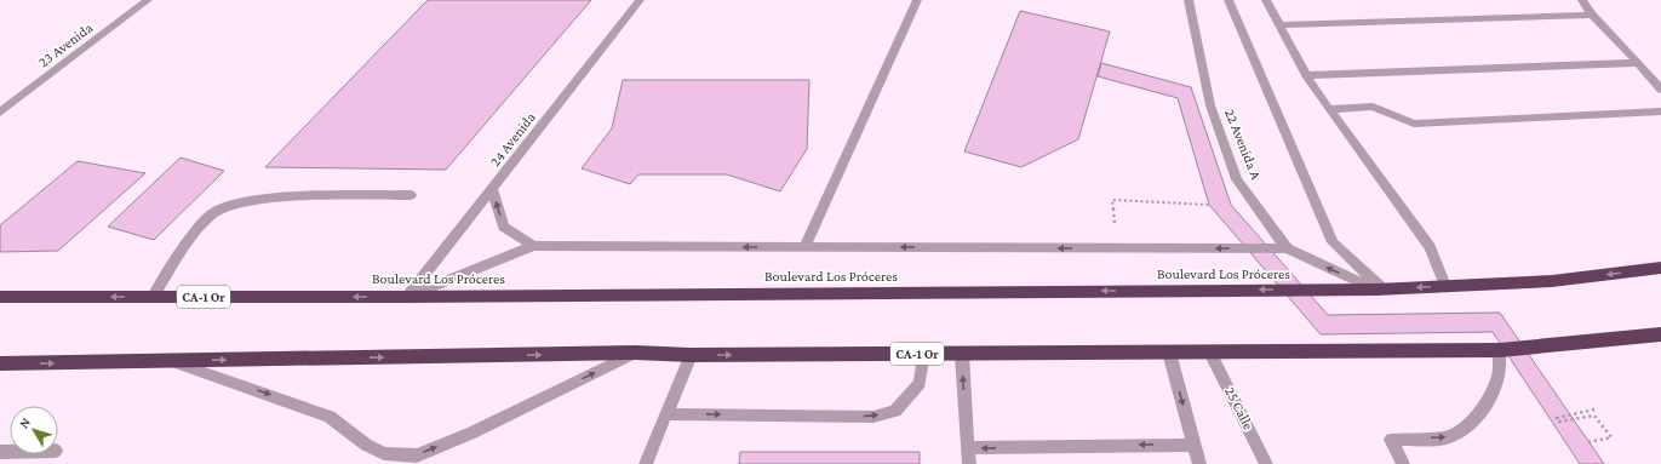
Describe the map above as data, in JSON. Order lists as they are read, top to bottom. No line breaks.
{"streets":{"highway":["Boulevard Los Próceres","CA-1 Or"],"street":["23 Avenida","24 Avenida","22 Avenida A","25 Calle"]},"crossings":[["24 Avenida","Boulevard Los Próceres"],["CA-1 Or","25 Calle"]],"north":"top left"}
